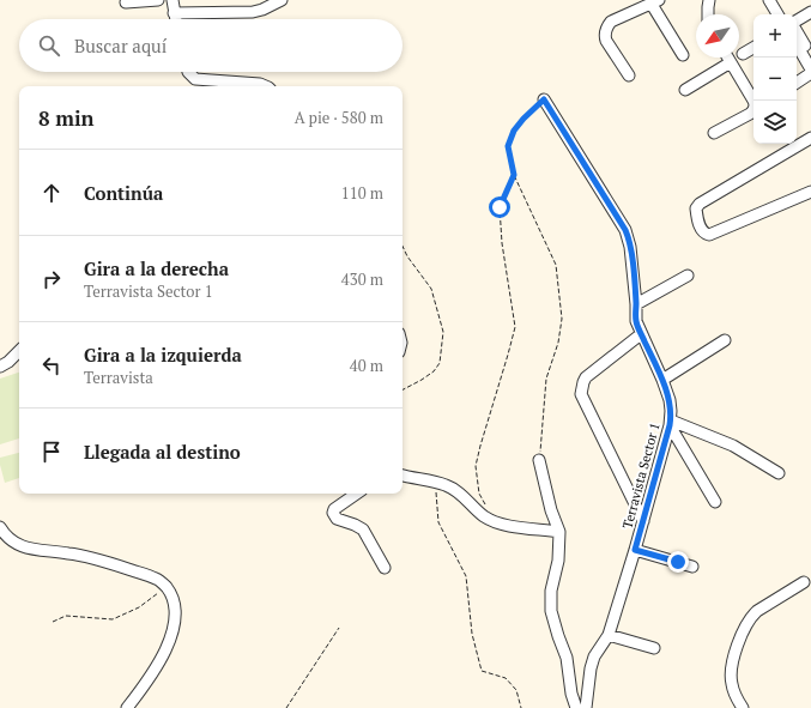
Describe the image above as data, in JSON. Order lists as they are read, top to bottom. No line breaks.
{"streets":{"street":["Terravista Sector 1"]},"north":"bottom left","page":{"map_buttons":["+","−"],"search":"Buscar aquí","heading":["8 min","A pie · 580 m"],"list":[["Continúa","110 m"],["Gira a la derecha","Terravista Sector 1","430 m"],["Gira a la izquierda","Terravista","40 m"],"Llegada al destino"]}}
